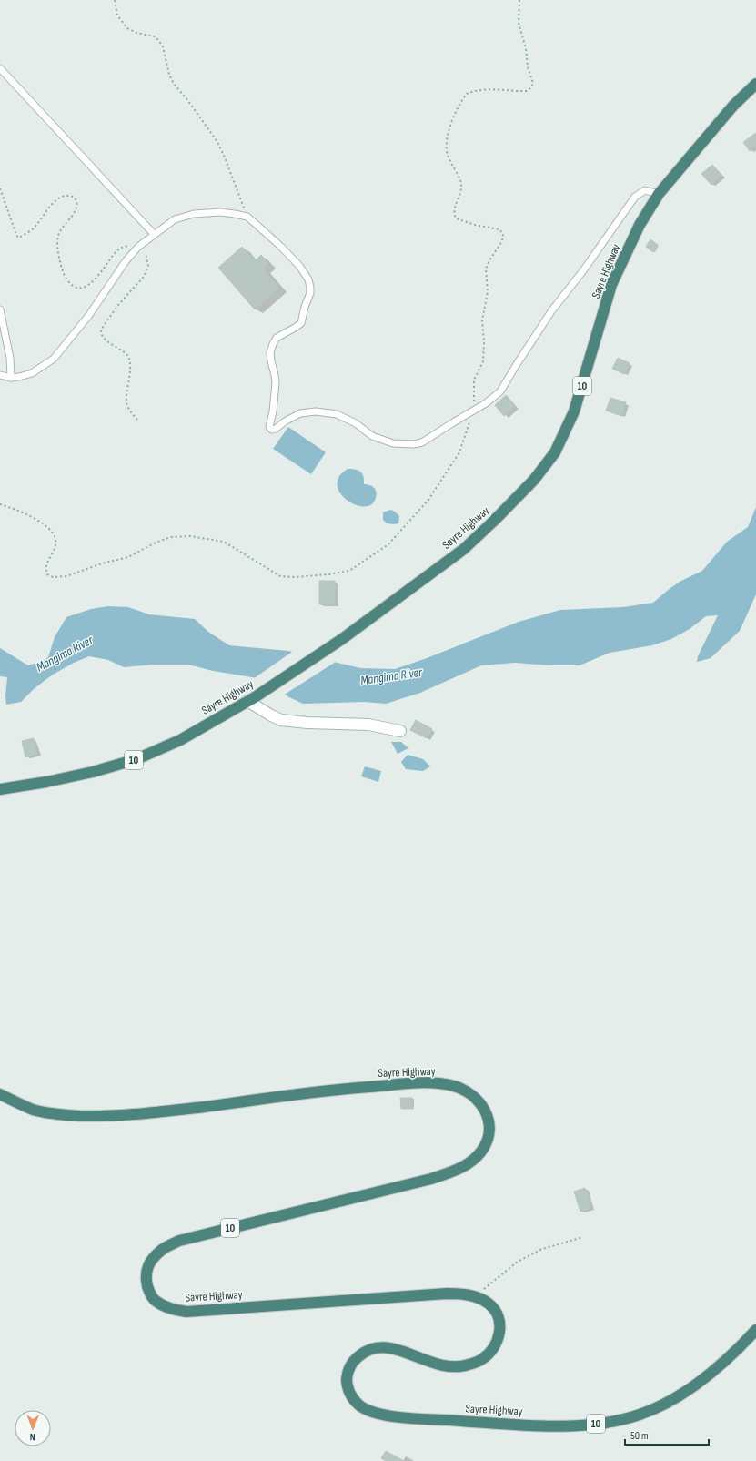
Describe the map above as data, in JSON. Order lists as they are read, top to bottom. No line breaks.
{"streets":{"highway":["Sayre Highway","10"]},"water":["Mangima River"],"scale_bar":"50 m","north":"bottom"}
